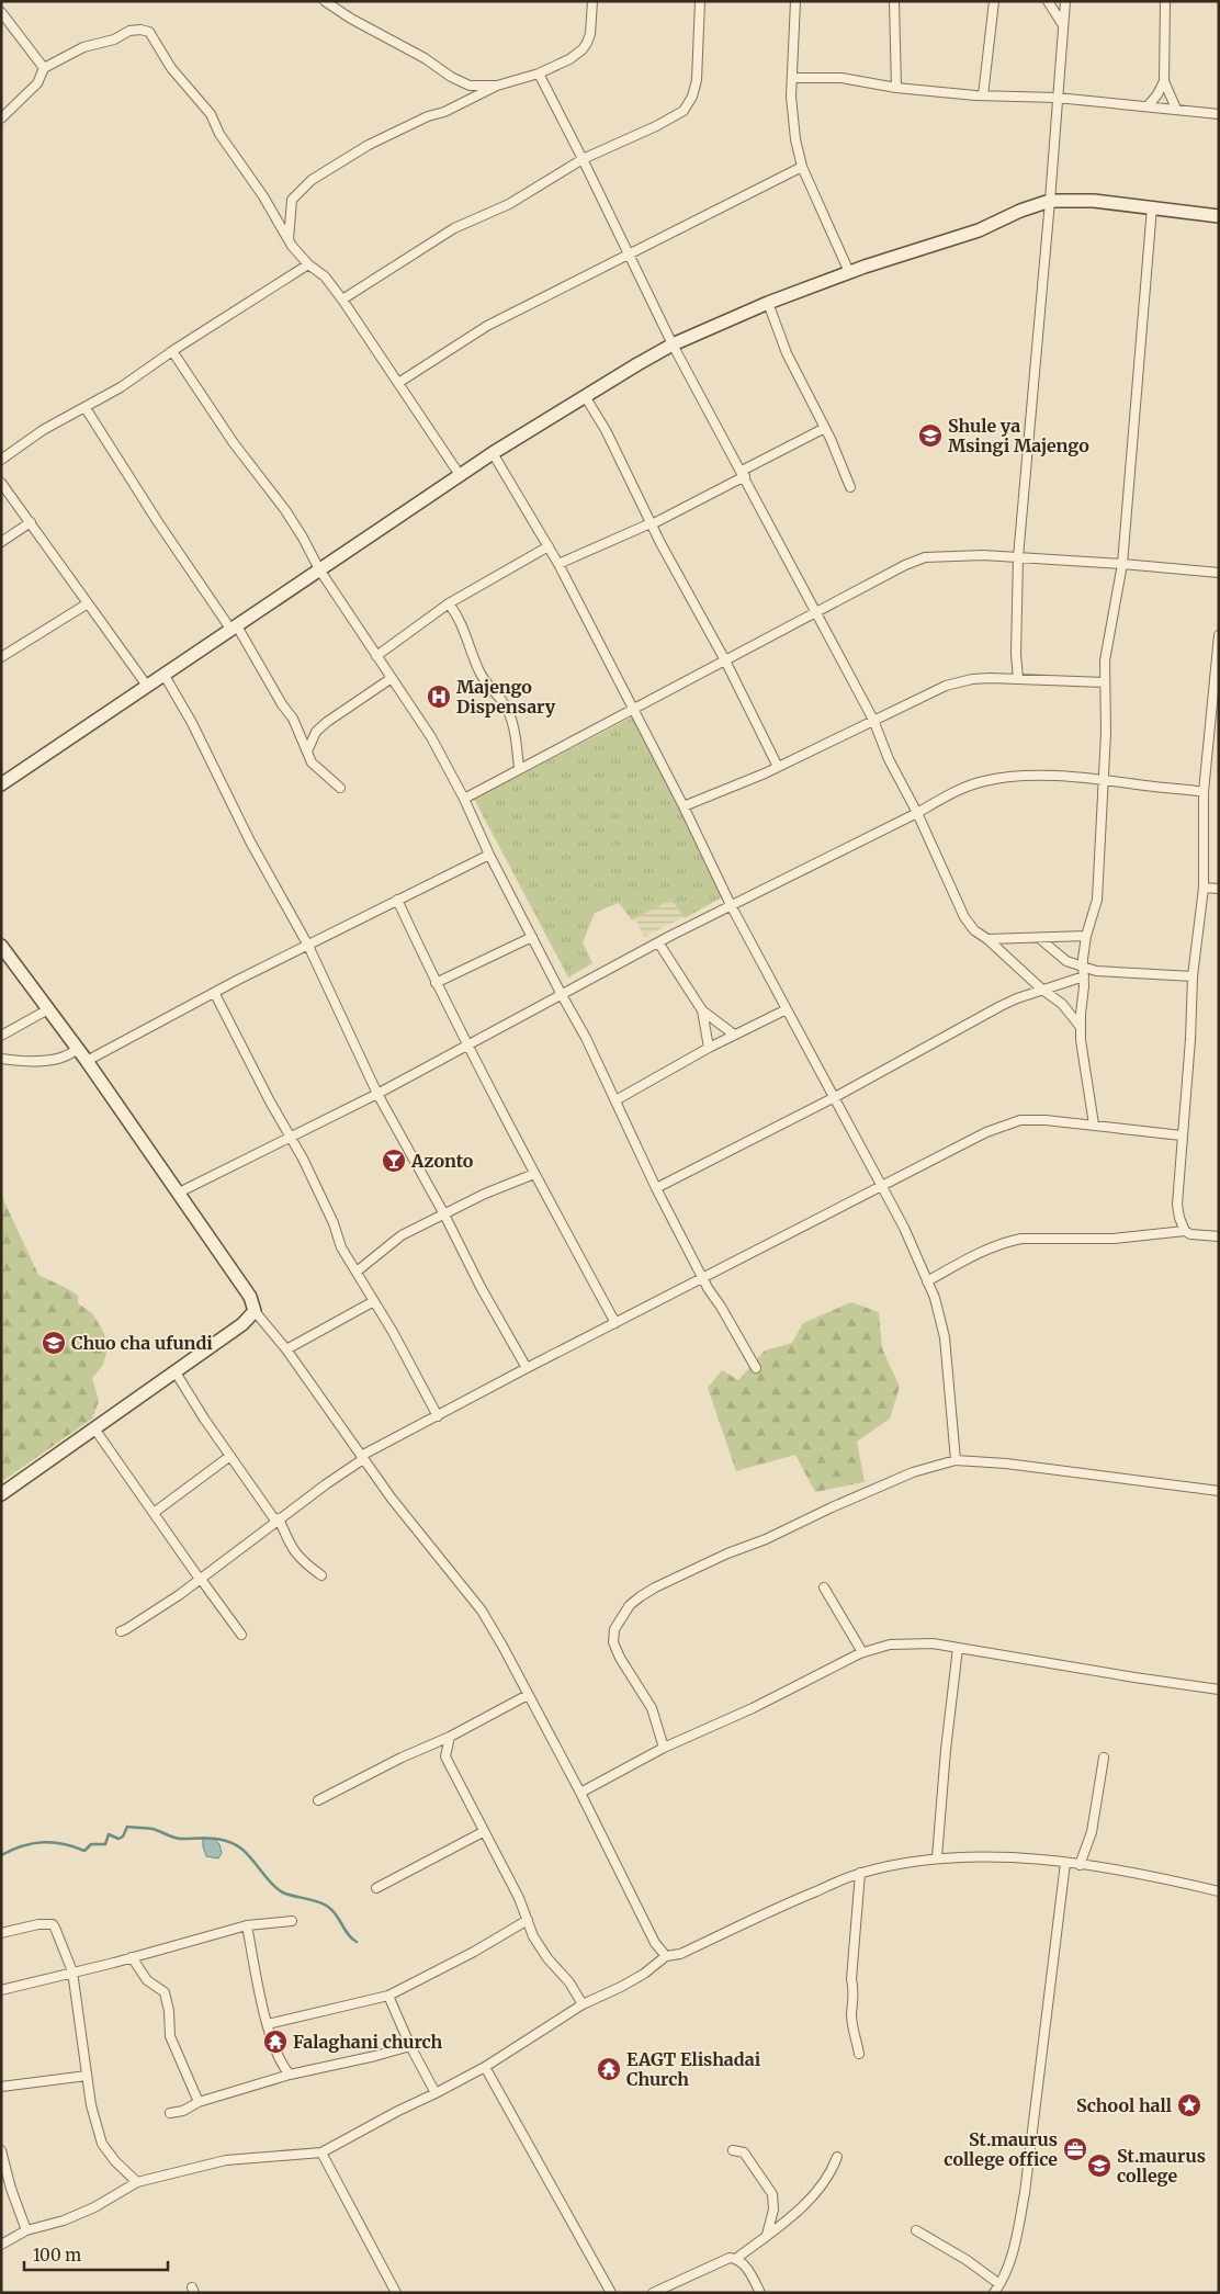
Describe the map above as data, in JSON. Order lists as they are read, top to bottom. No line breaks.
{"places":{"school or university":["Shule ya Msingi Majengo","Chuo cha ufundi","St.maurus college"],"hospital":["Majengo Dispensary"],"bar":["Azonto"],"temple":["Falaghani church","EAGT Elishadai Church"],"place":["School hall"],"office":["St.maurus college office"]},"scale_bar":"100 m"}
